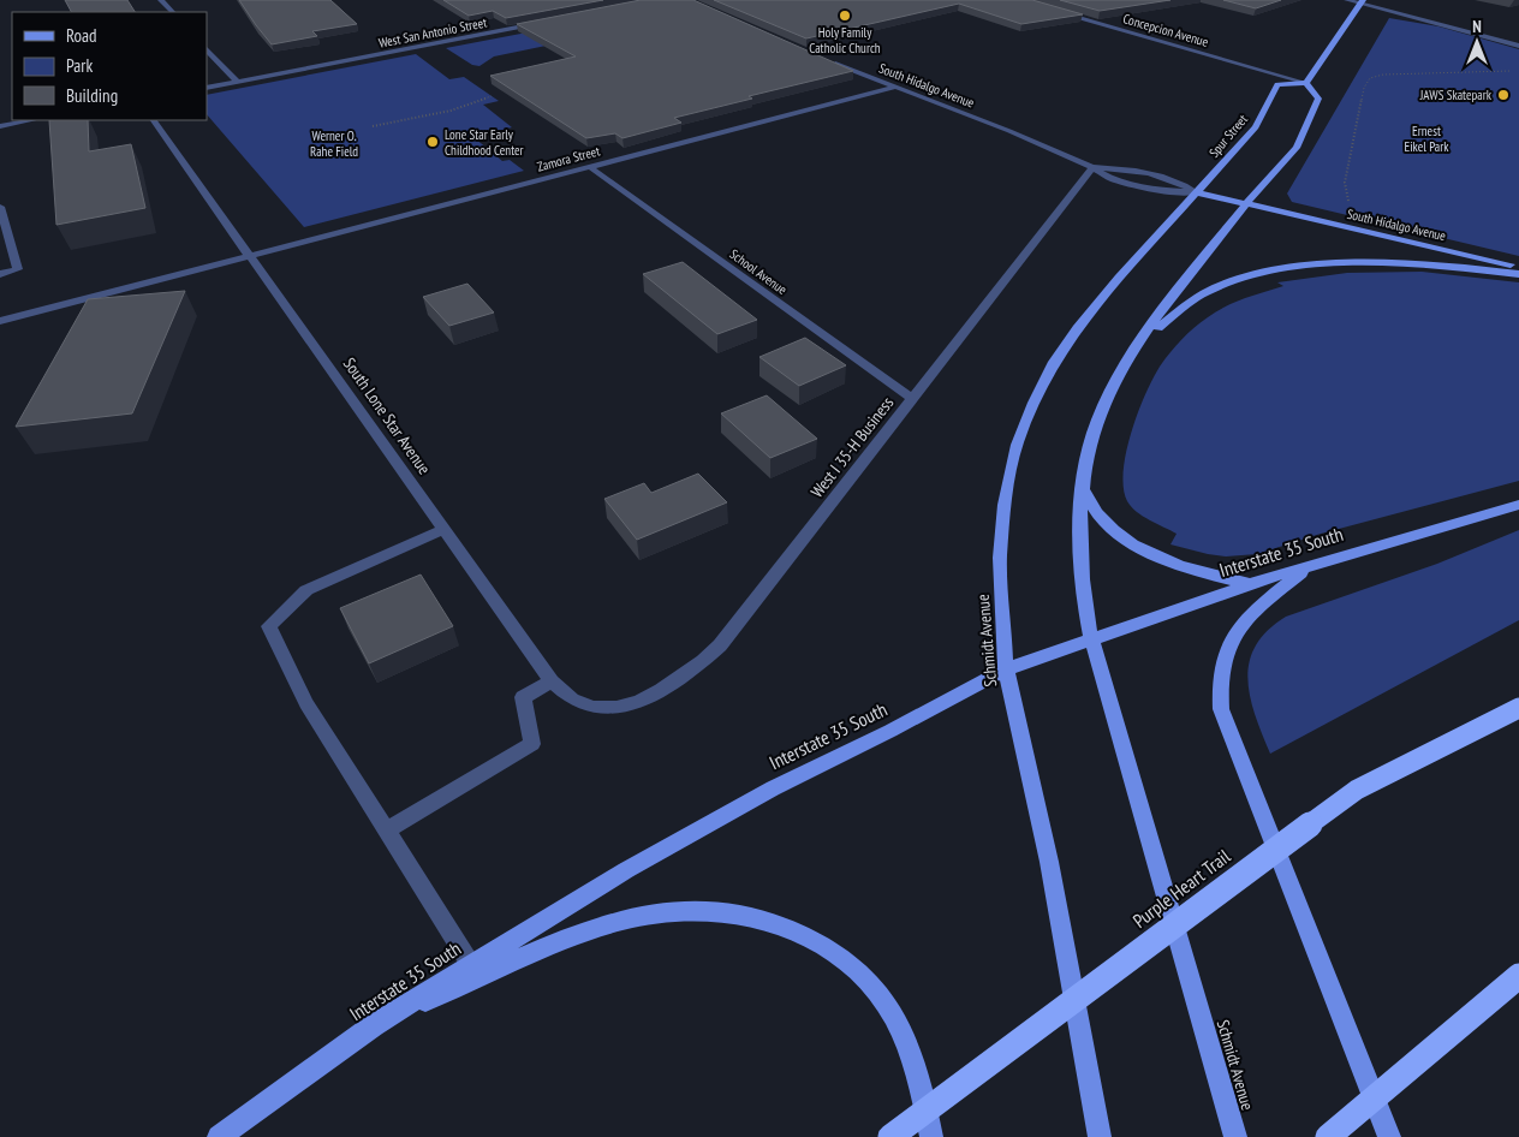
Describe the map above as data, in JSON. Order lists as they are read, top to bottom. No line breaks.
{"streets":{"highway":["Purple Heart Trail"],"main road":["South Hidalgo Avenue","Spur Street","Interstate 35 South","Schmidt Avenue"],"street":["Concepcion Avenue","West San Antonio Street","Zamora Street","School Avenue","South Lone Star Avenue","West I 35-H Business"]},"crossings":[["Concepcion Avenue","Spur Street"],["South Hidalgo Avenue","Spur Street"],["South Hidalgo Avenue","Zamora Street"],["South Hidalgo Avenue","West I 35-H Business"],["South Hidalgo Avenue","Schmidt Avenue"],["Spur Street","Schmidt Avenue"],["Zamora Street","School Avenue"],["Zamora Street","South Lone Star Avenue"],["School Avenue","West I 35-H Business"],["South Lone Star Avenue","West I 35-H Business"],["Interstate 35 South","Schmidt Avenue"]],"parks":["Ernest Eikel Park","Werner O. Rahe Field"],"places":["Holy Family Catholic Church","JAWS Skatepark","Lone Star Early Childhood Center"],"legend":["Road","Park","Building"],"north":"top"}
